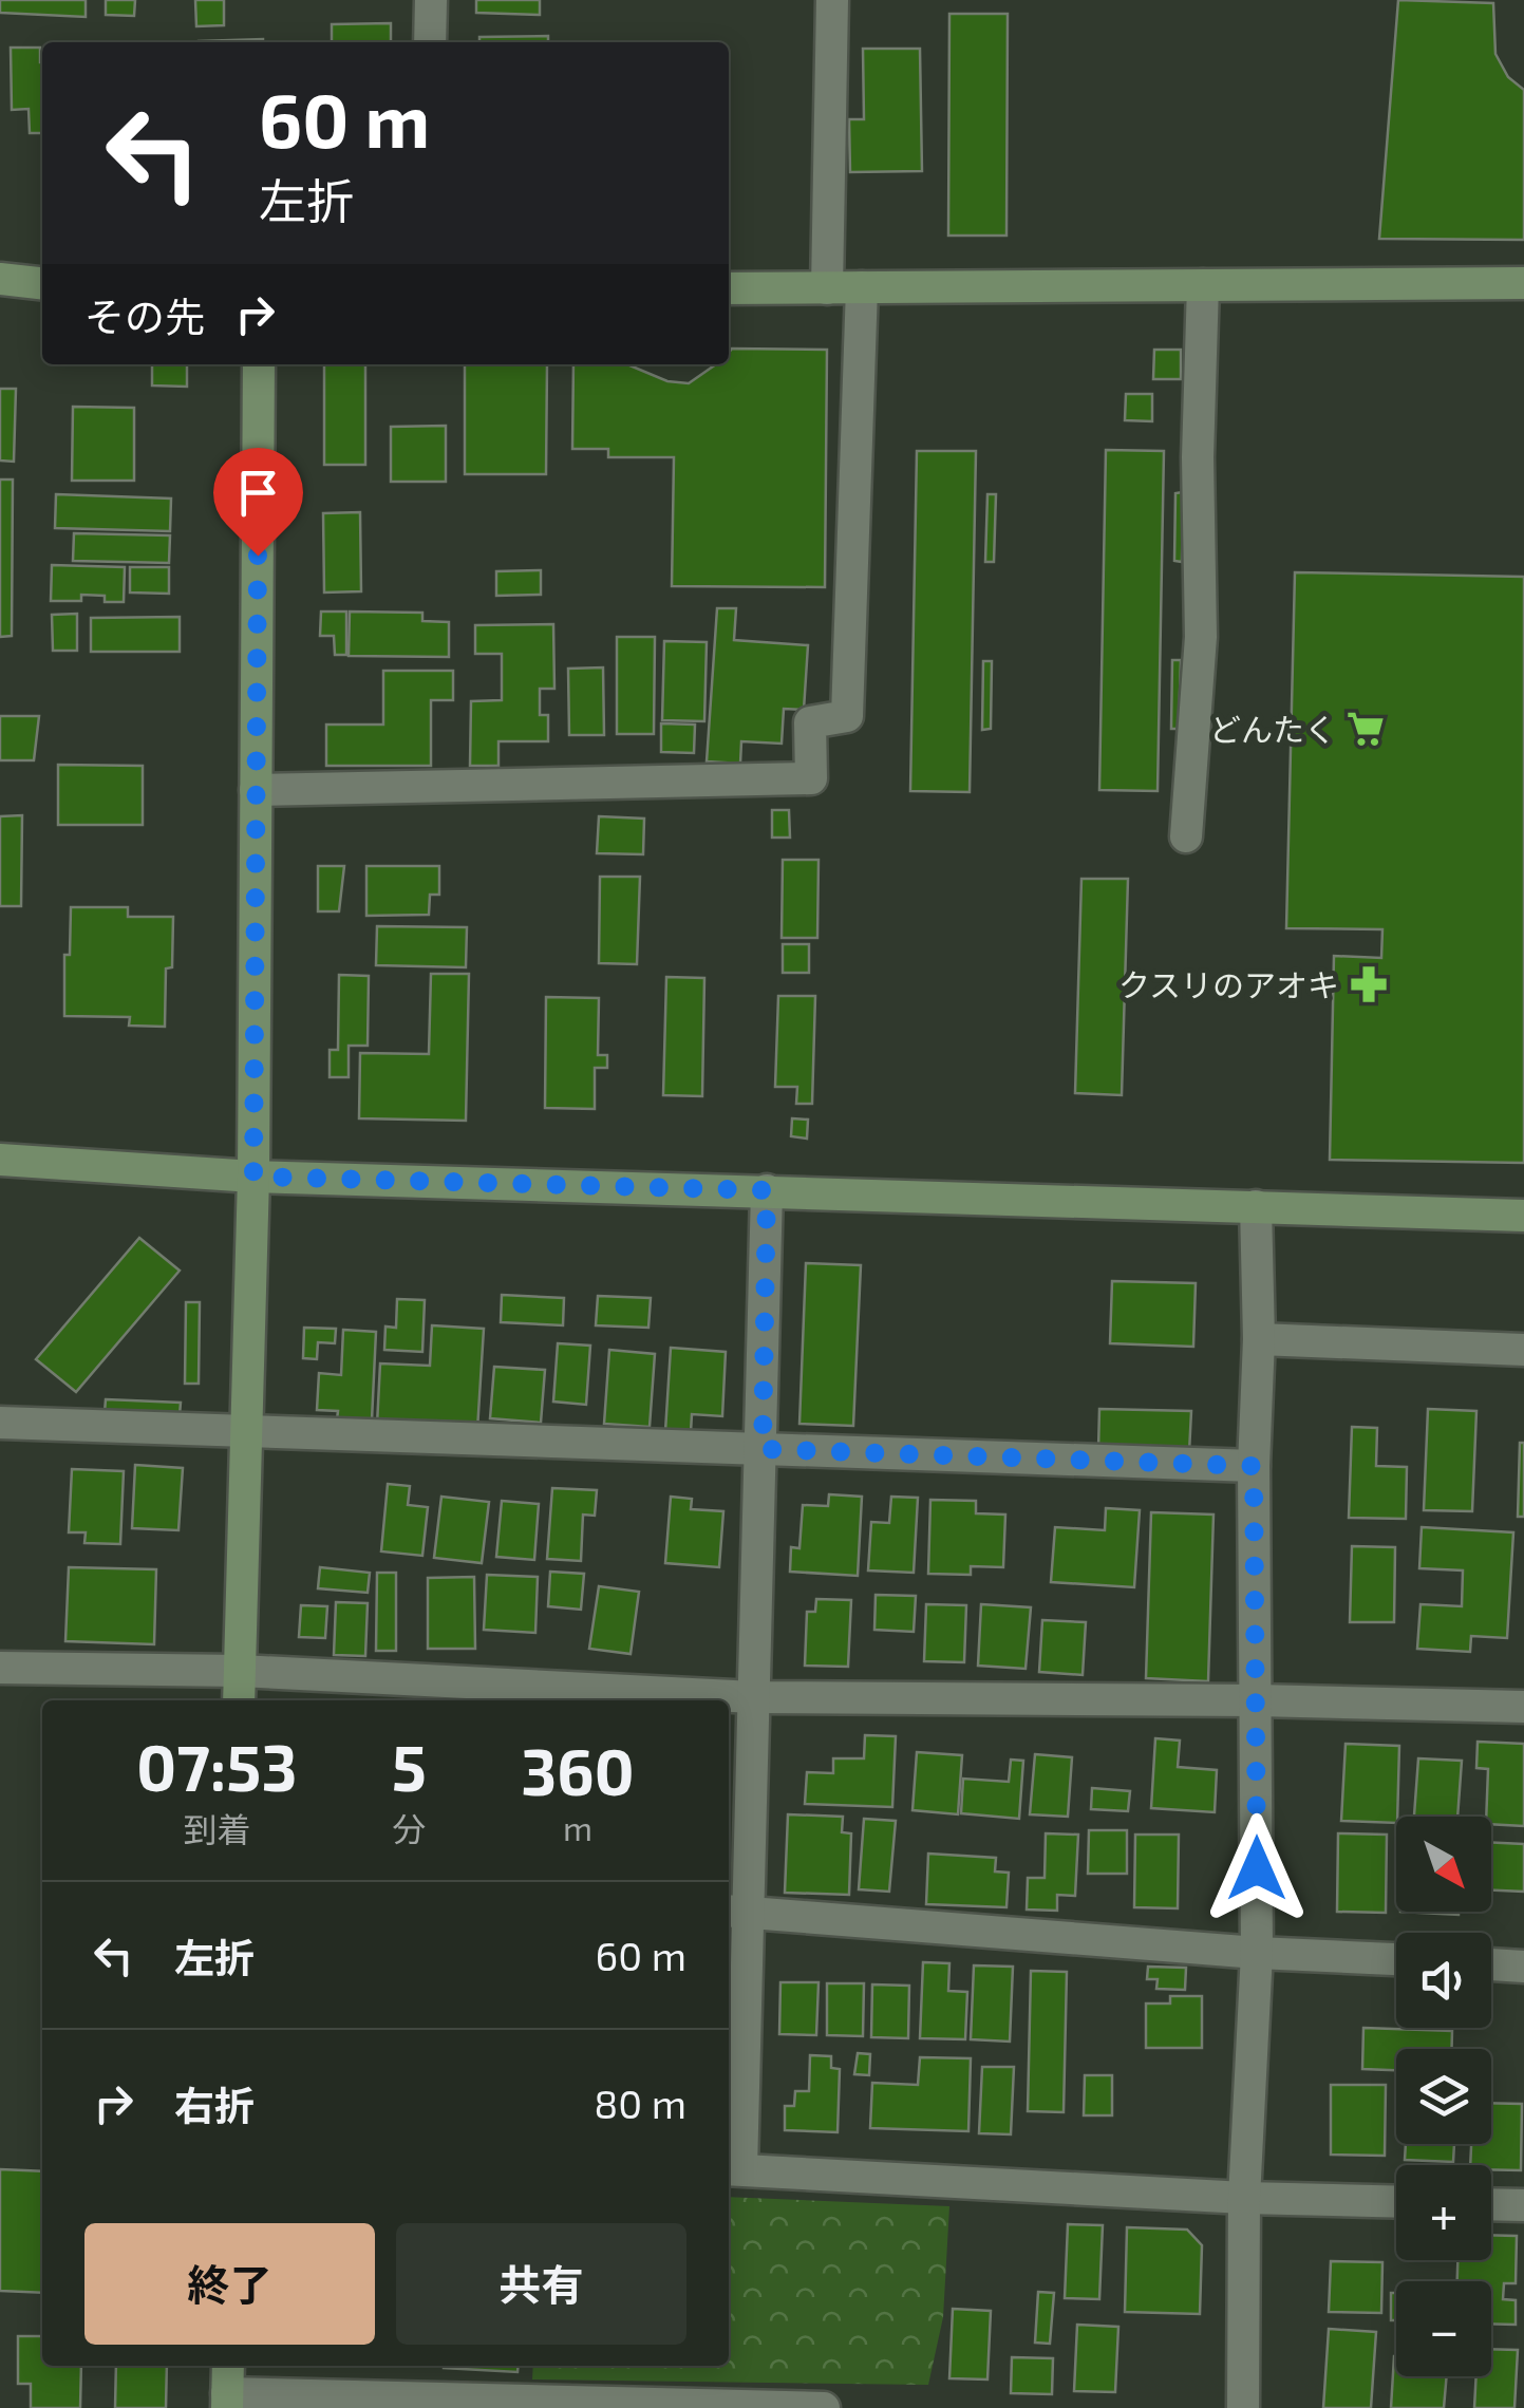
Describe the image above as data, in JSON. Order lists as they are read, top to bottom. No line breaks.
{"places":{"supermarket":["どんたく"],"pharmacy":["クスリのアオキ"]},"north":"bottom right","page":{"turn":["60 m","左折"],"then":"その先","eta":["07:53","到着","5","分","360","m"],"map_buttons":["+","−"],"list":[{"name":"左折","value":"60 m"},{"name":"右折","value":"80 m"}],"buttons":["終了","共有"]}}
